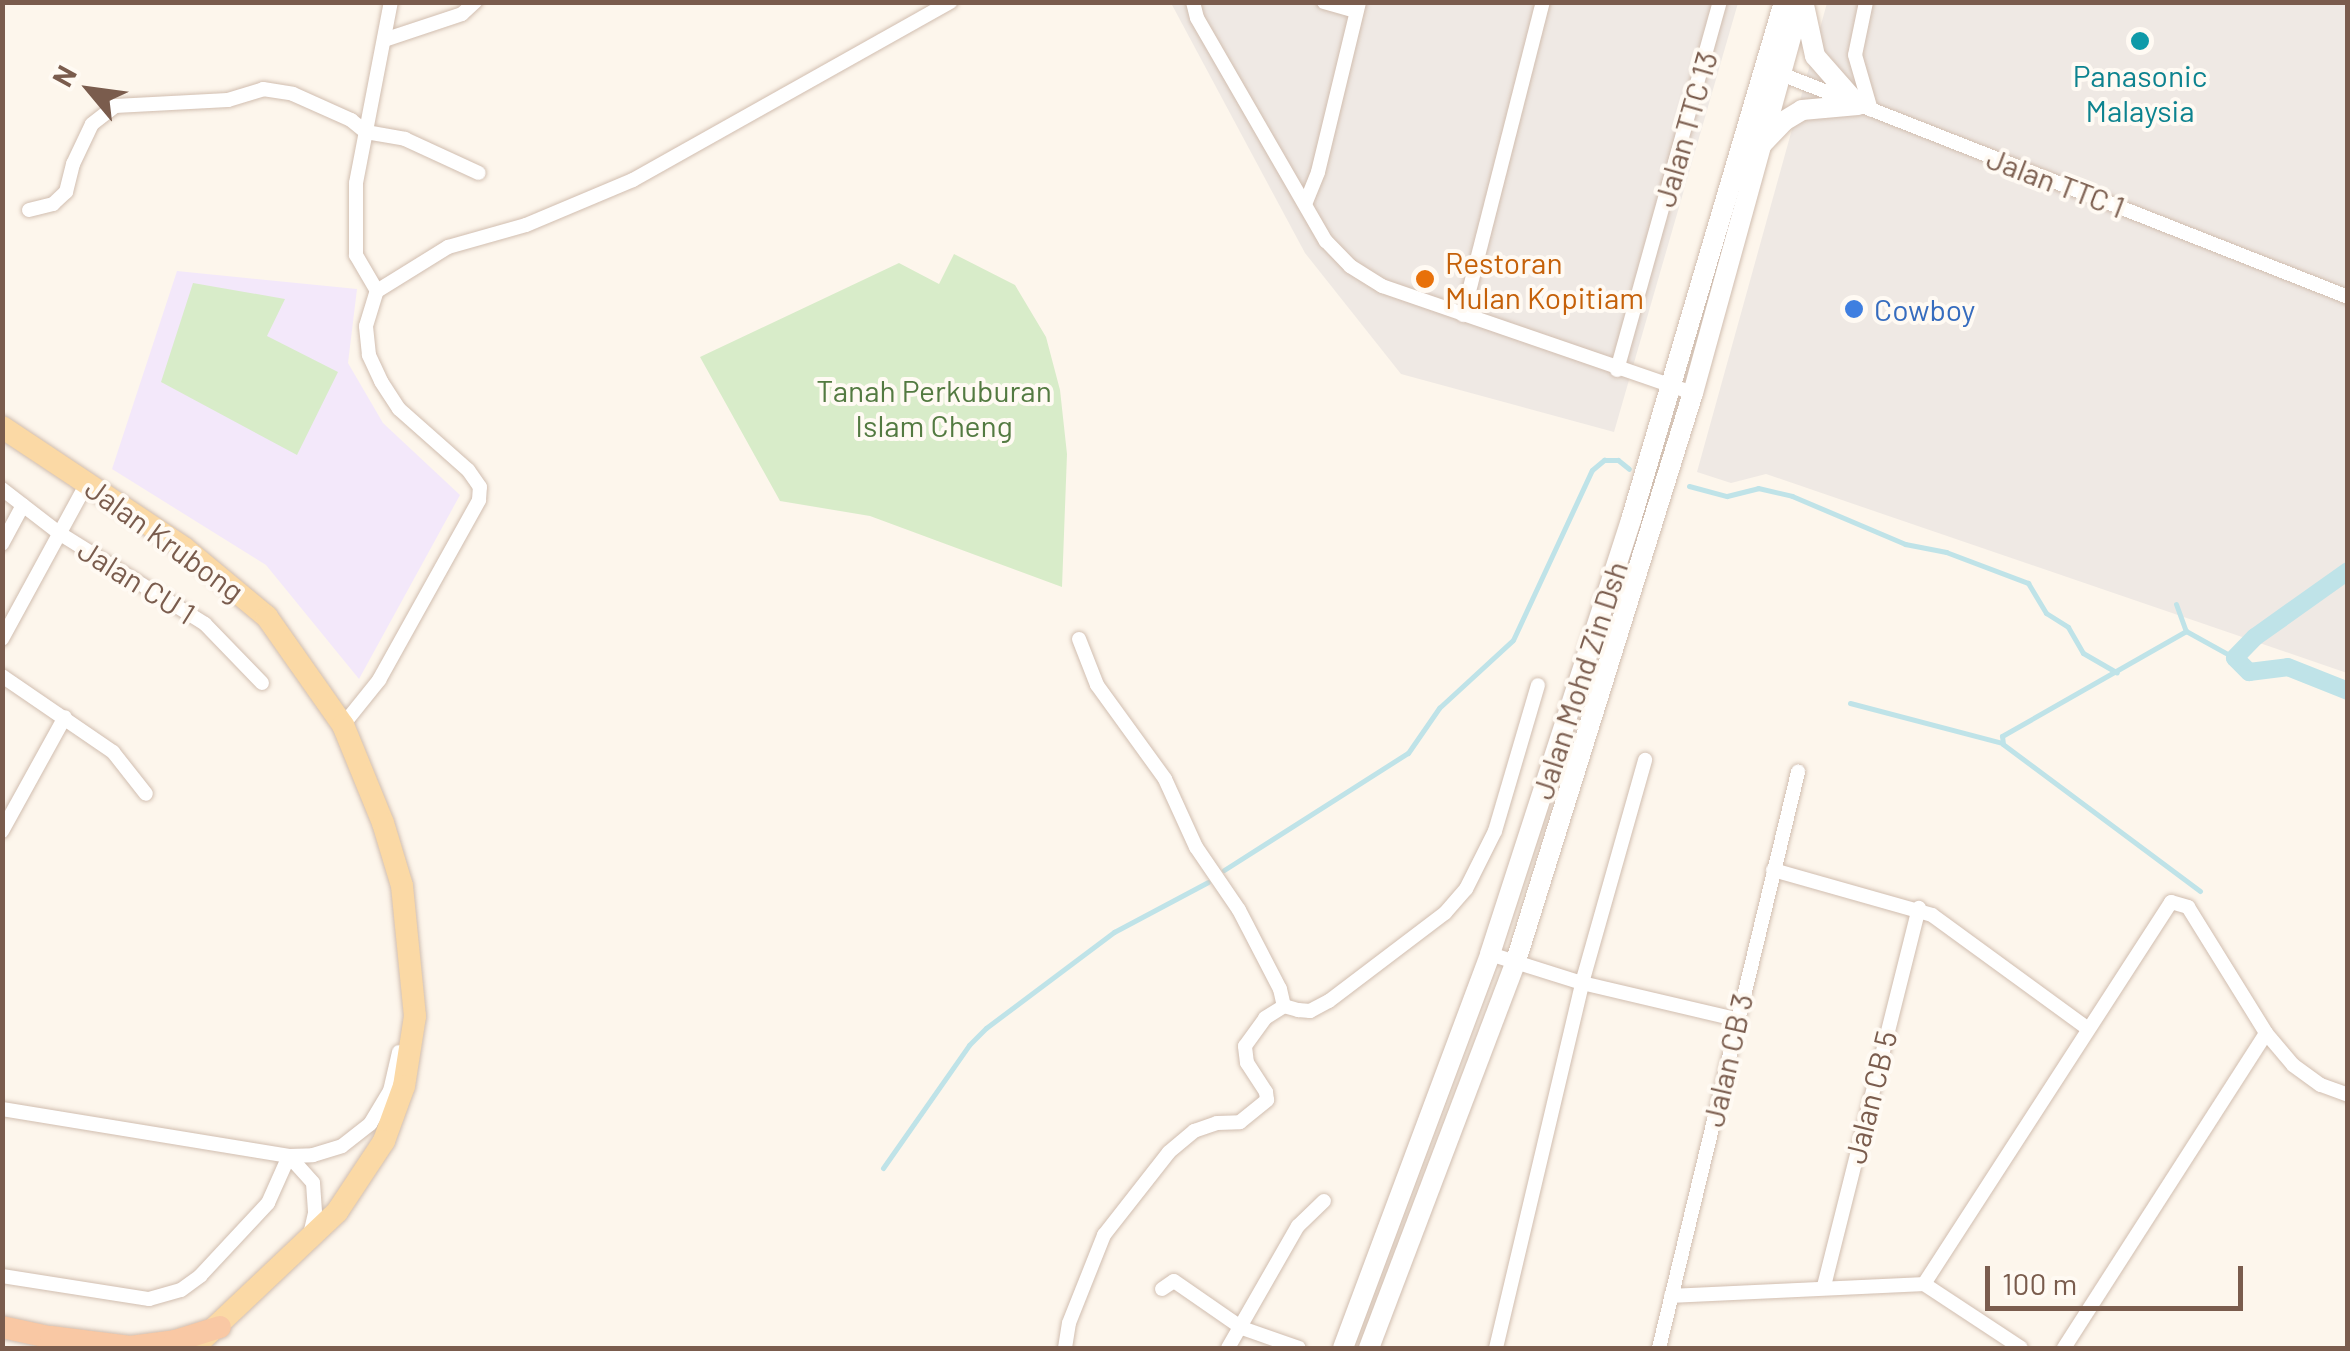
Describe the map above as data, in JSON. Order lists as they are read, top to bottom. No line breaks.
{"streets":{"main road":["Jalan Krubong","Jalan Mohd Zin Dsh"],"street":["Jalan TTC 13","Jalan TTC 1","Jalan CU 1","Jalan CB 3","Jalan CB 5"]},"crossings":[["Jalan TTC 1","Jalan Mohd Zin Dsh"]],"parks":["Tanah Perkuburan Islam Cheng"],"places":["Panasonic Malaysia","Restoran Mulan Kopitiam","Cowboy"],"scale_bar":"100 m","north":"top left"}
